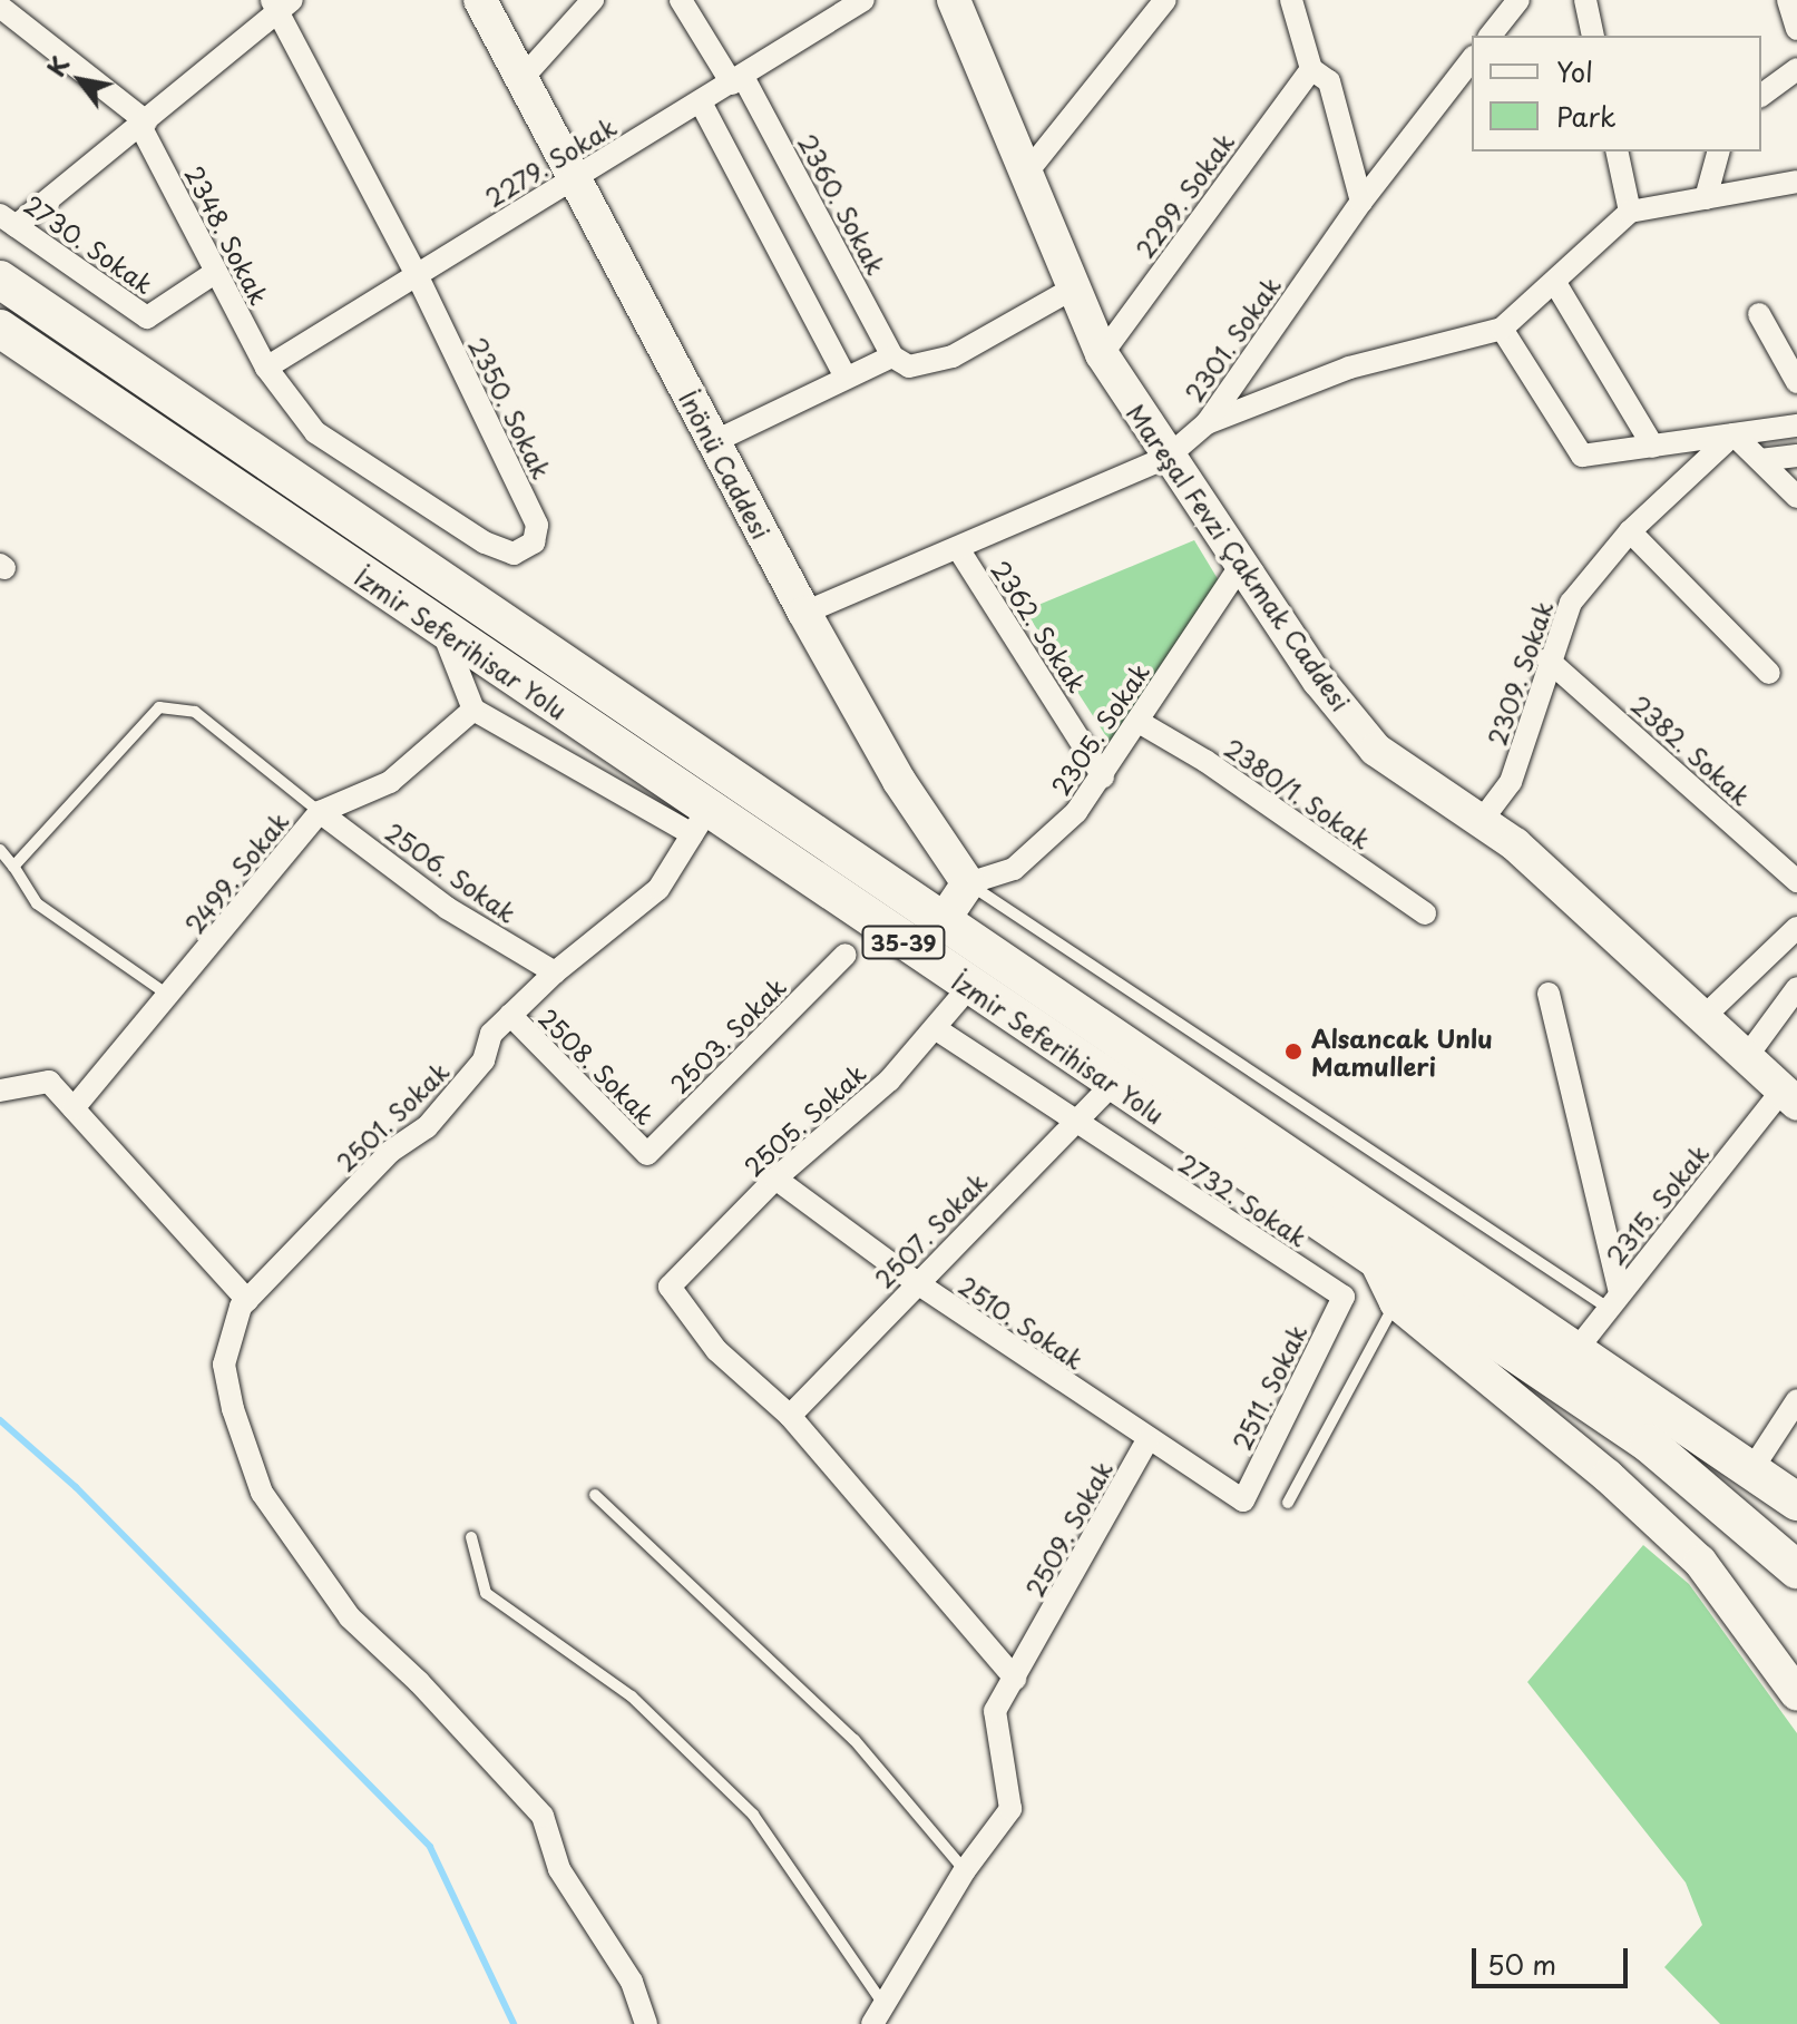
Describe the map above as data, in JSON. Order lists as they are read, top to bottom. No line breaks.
{"streets":{"main road":["İzmir Seferihisar Yolu","35-39"],"street":["2279. Sokak","2299. Sokak","2360. Sokak","2348. Sokak","2730. Sokak","2301. Sokak","2350. Sokak","İnönü Caddesi","Mareşal Fevzi Çakmak Caddesi","2362. Sokak","2309. Sokak","2305. Sokak","2382. Sokak","2380/1. Sokak","2499. Sokak","2506. Sokak","2503. Sokak","2508. Sokak","2501. Sokak","2505. Sokak","2732. Sokak","2315. Sokak","2507. Sokak","2510. Sokak","2511. Sokak","2509. Sokak"]},"crossings":[["2279. Sokak","2360. Sokak"],["2279. Sokak","2348. Sokak"],["2279. Sokak","2350. Sokak"],["2279. Sokak","İnönü Caddesi"],["2299. Sokak","Mareşal Fevzi Çakmak Caddesi"],["2348. Sokak","2730. Sokak"],["2348. Sokak","2350. Sokak"],["2301. Sokak","İnönü Caddesi"],["2301. Sokak","Mareşal Fevzi Çakmak Caddesi"],["2301. Sokak","2362. Sokak"],["İnönü Caddesi","2305. Sokak"],["Mareşal Fevzi Çakmak Caddesi","2309. Sokak"],["Mareşal Fevzi Çakmak Caddesi","2305. Sokak"],["Mareşal Fevzi Çakmak Caddesi","2315. Sokak"],["2362. Sokak","2305. Sokak"],["İzmir Seferihisar Yolu","2501. Sokak"],["İzmir Seferihisar Yolu","2505. Sokak"],["İzmir Seferihisar Yolu","2315. Sokak"],["İzmir Seferihisar Yolu","2507. Sokak"],["2309. Sokak","2382. Sokak"],["2305. Sokak","2380/1. Sokak"],["2499. Sokak","2506. Sokak"],["2506. Sokak","2501. Sokak"],["2503. Sokak","2508. Sokak"],["2508. Sokak","2501. Sokak"],["2505. Sokak","2732. Sokak"],["2505. Sokak","2507. Sokak"],["2505. Sokak","2510. Sokak"],["2732. Sokak","2507. Sokak"],["2732. Sokak","2511. Sokak"],["2507. Sokak","2510. Sokak"],["2510. Sokak","2511. Sokak"],["2510. Sokak","2509. Sokak"]],"places":["Alsancak Unlu Mamulleri"],"legend":["Yol","Park"],"scale_bar":"50 m","north":"top left"}
